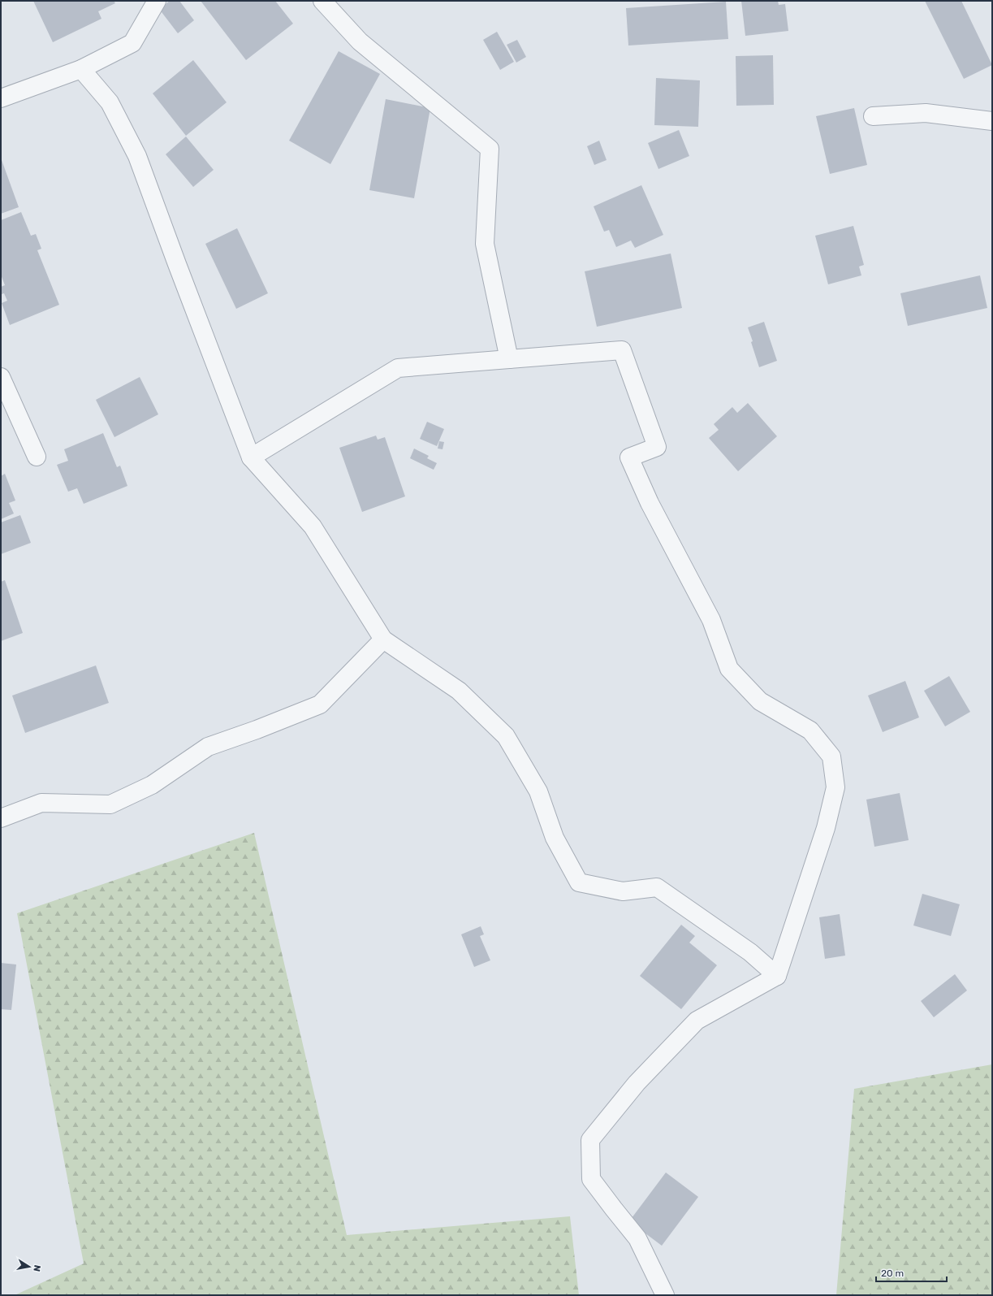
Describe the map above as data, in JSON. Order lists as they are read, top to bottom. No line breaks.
{"scale_bar":"20 m","north":"right"}
